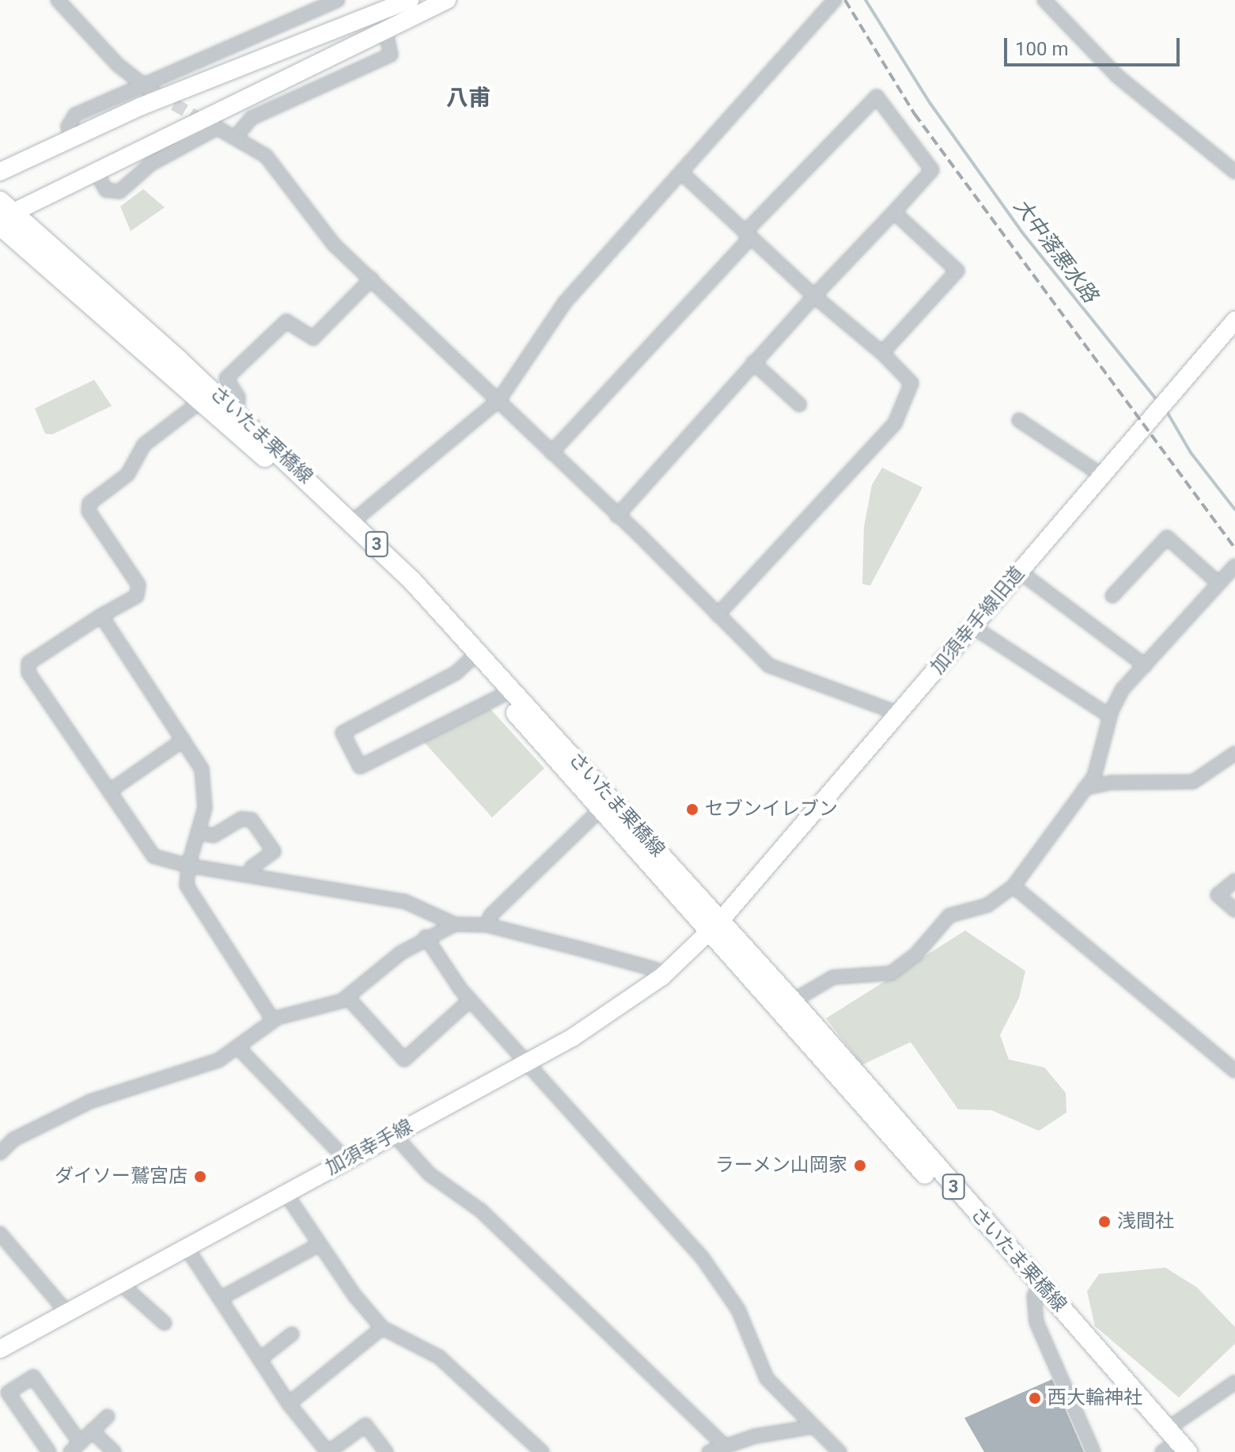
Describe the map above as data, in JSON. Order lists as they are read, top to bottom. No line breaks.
{"streets":{"main road":["さいたま栗橋線","3","加須幸手線旧道","加須幸手線"]},"crossings":[["さいたま栗橋線","加須幸手線旧道"],["さいたま栗橋線","加須幸手線"],["加須幸手線旧道","加須幸手線"]],"districts":["八甫"],"water":["大中落悪水路"],"places":["セブンイレブン","ラーメン山岡家","ダイソー鷲宮店","浅間社","西大輪神社"],"scale_bar":"100 m"}
